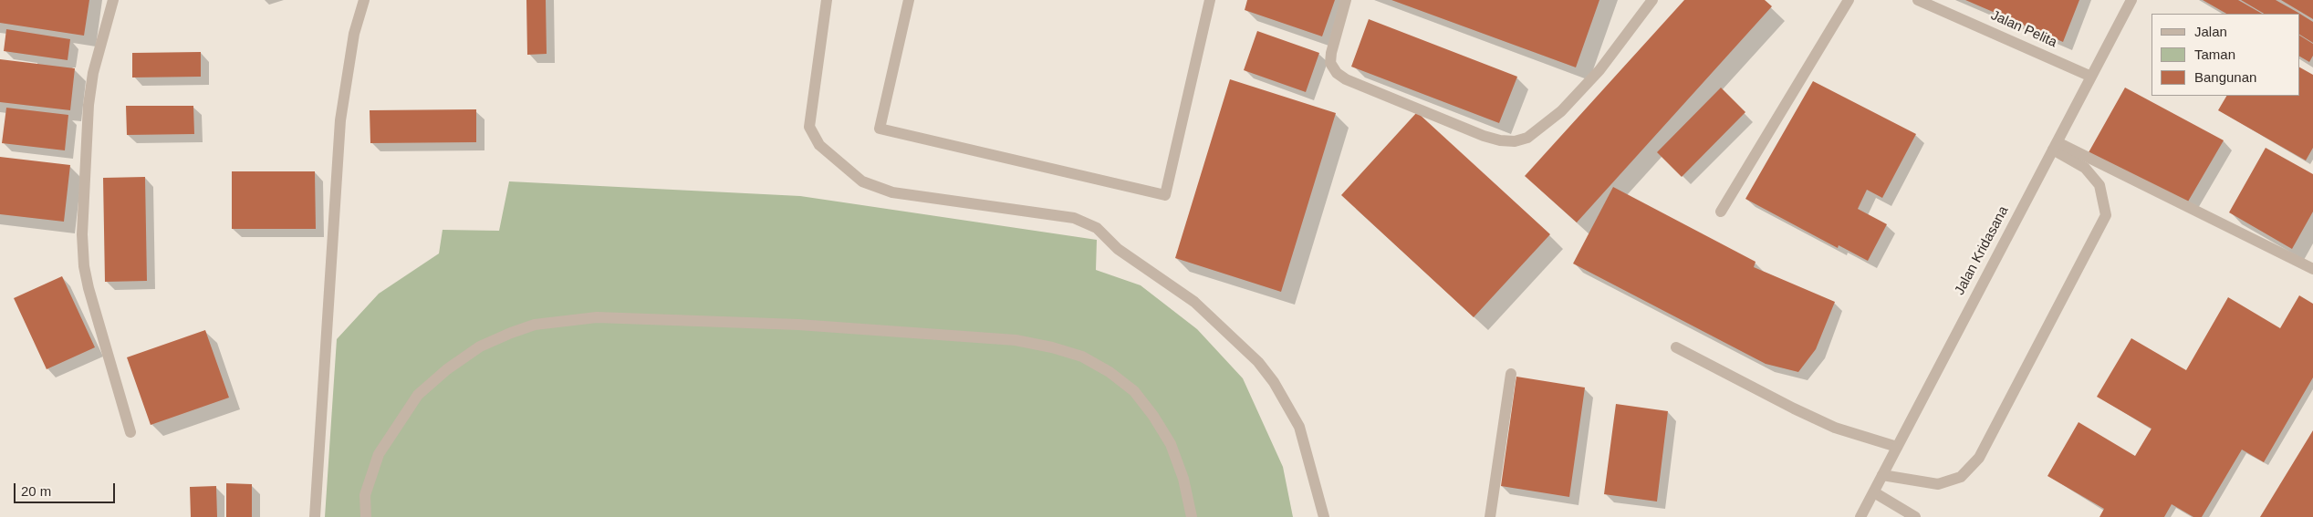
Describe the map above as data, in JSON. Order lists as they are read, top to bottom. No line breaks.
{"streets":{"street":["Jalan Pelita","Jalan Kridasana"]},"crossings":[["Jalan Pelita","Jalan Kridasana"]],"legend":["Jalan","Taman","Bangunan"],"scale_bar":"20 m"}
